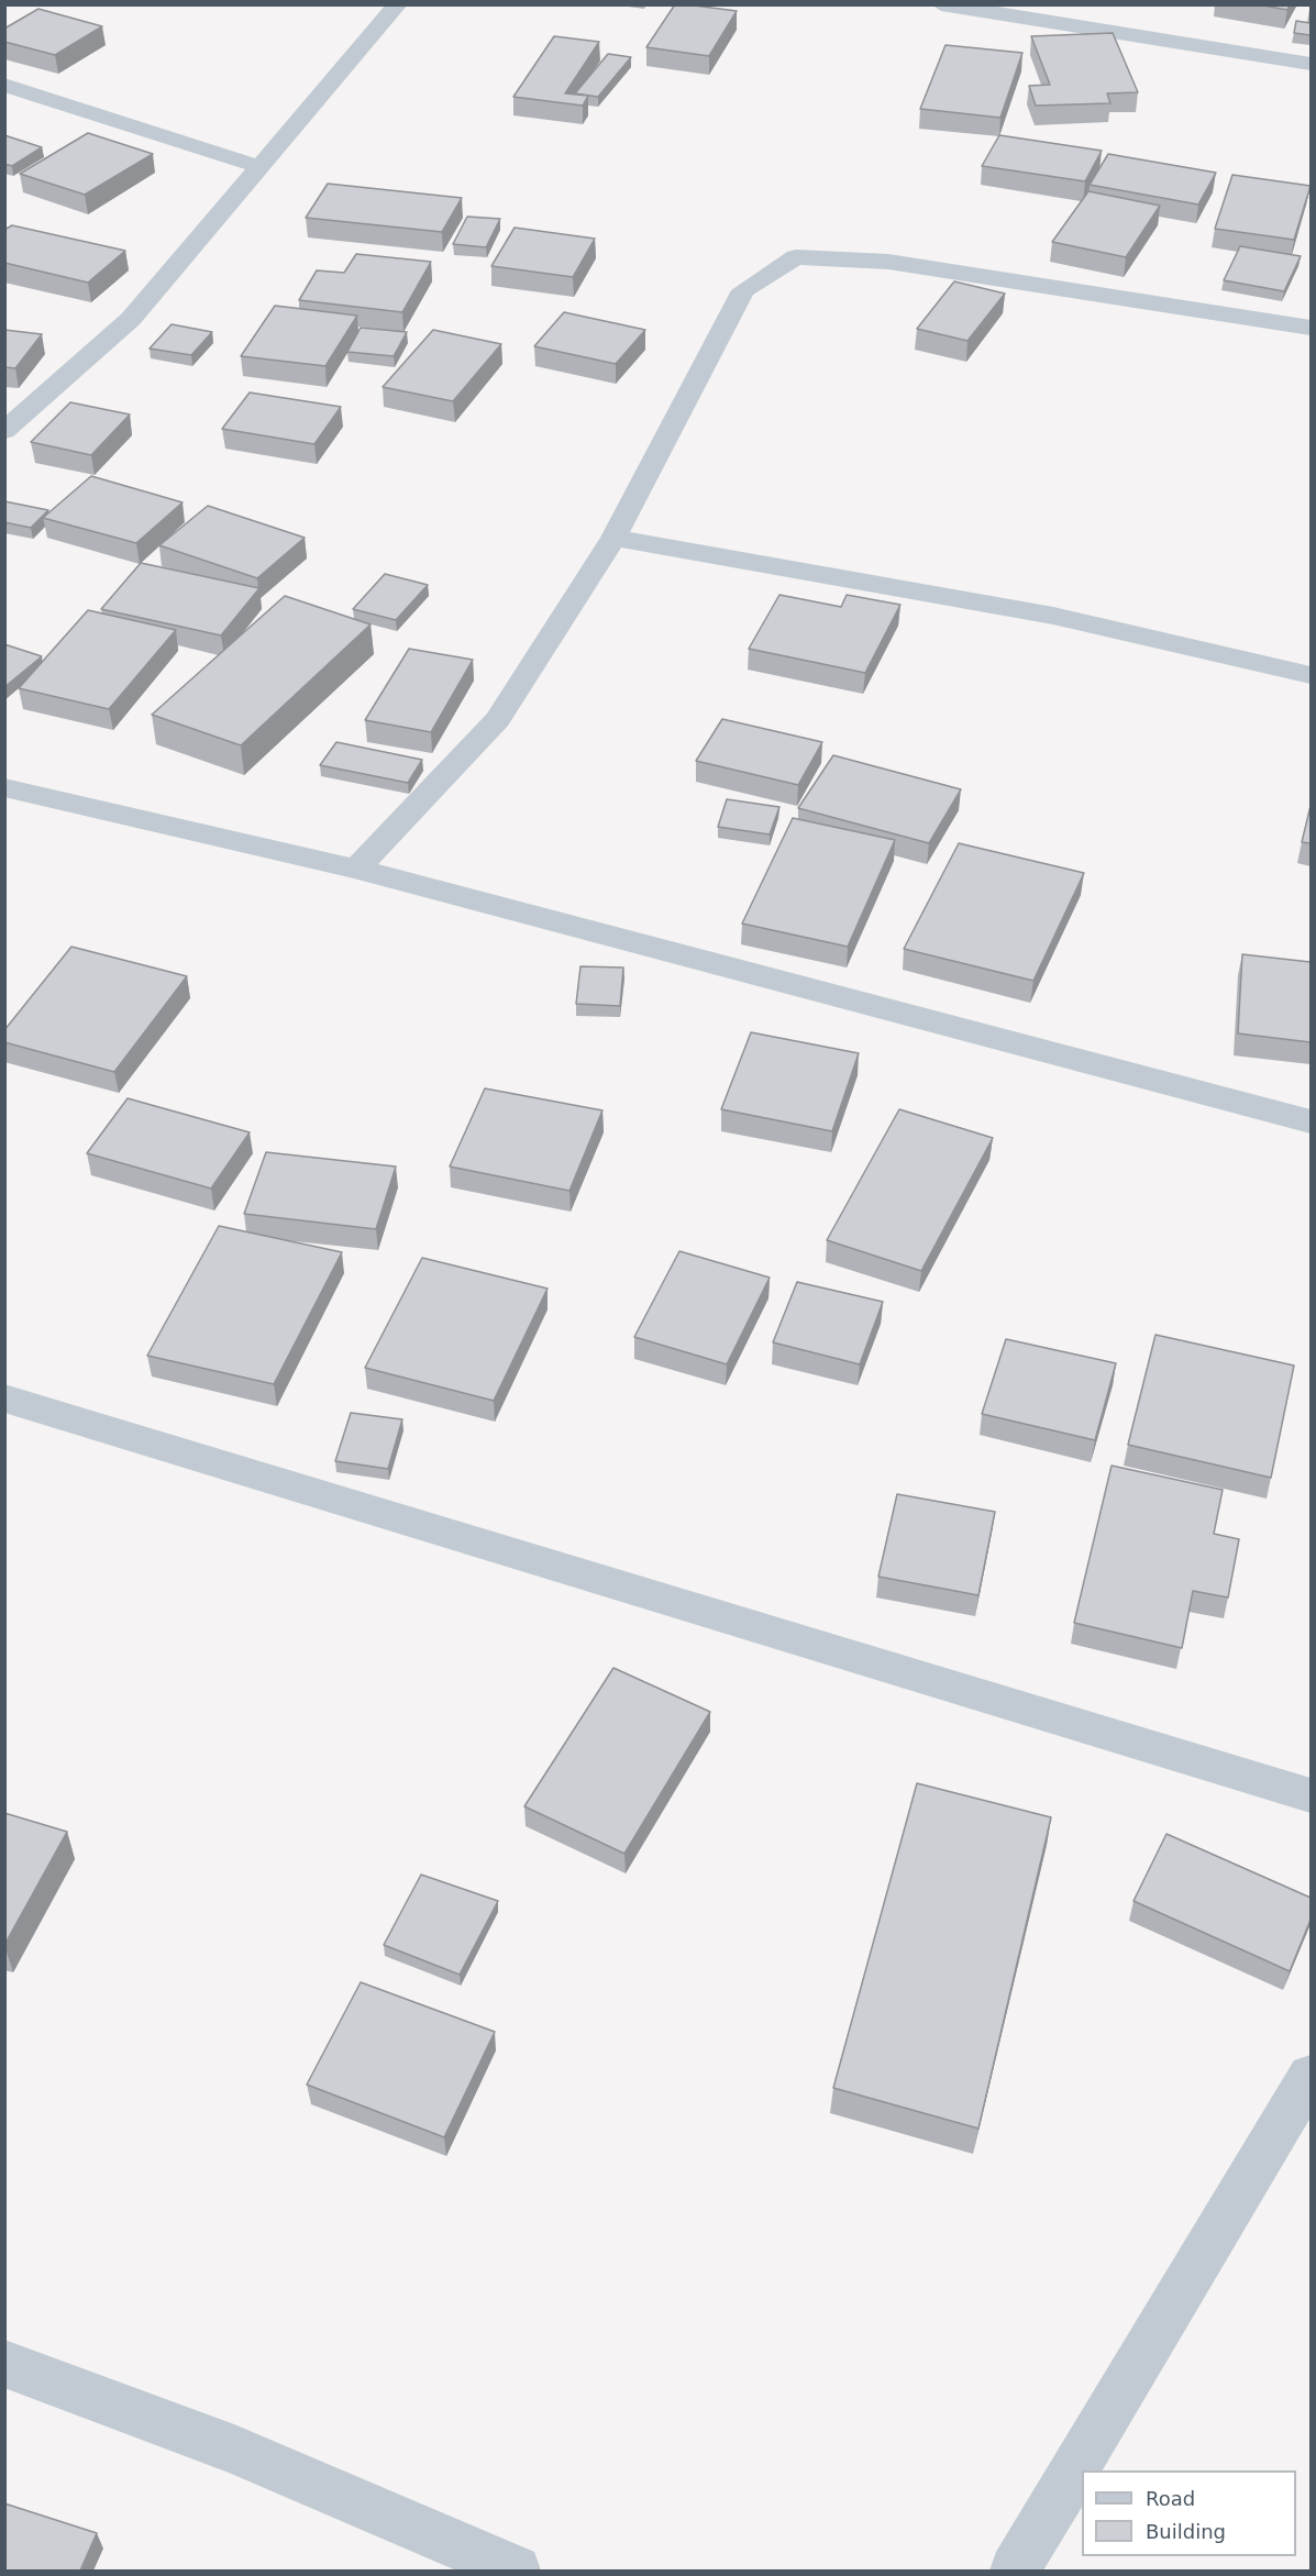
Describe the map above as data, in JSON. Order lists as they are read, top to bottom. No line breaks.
{"legend":["Road","Building"]}
